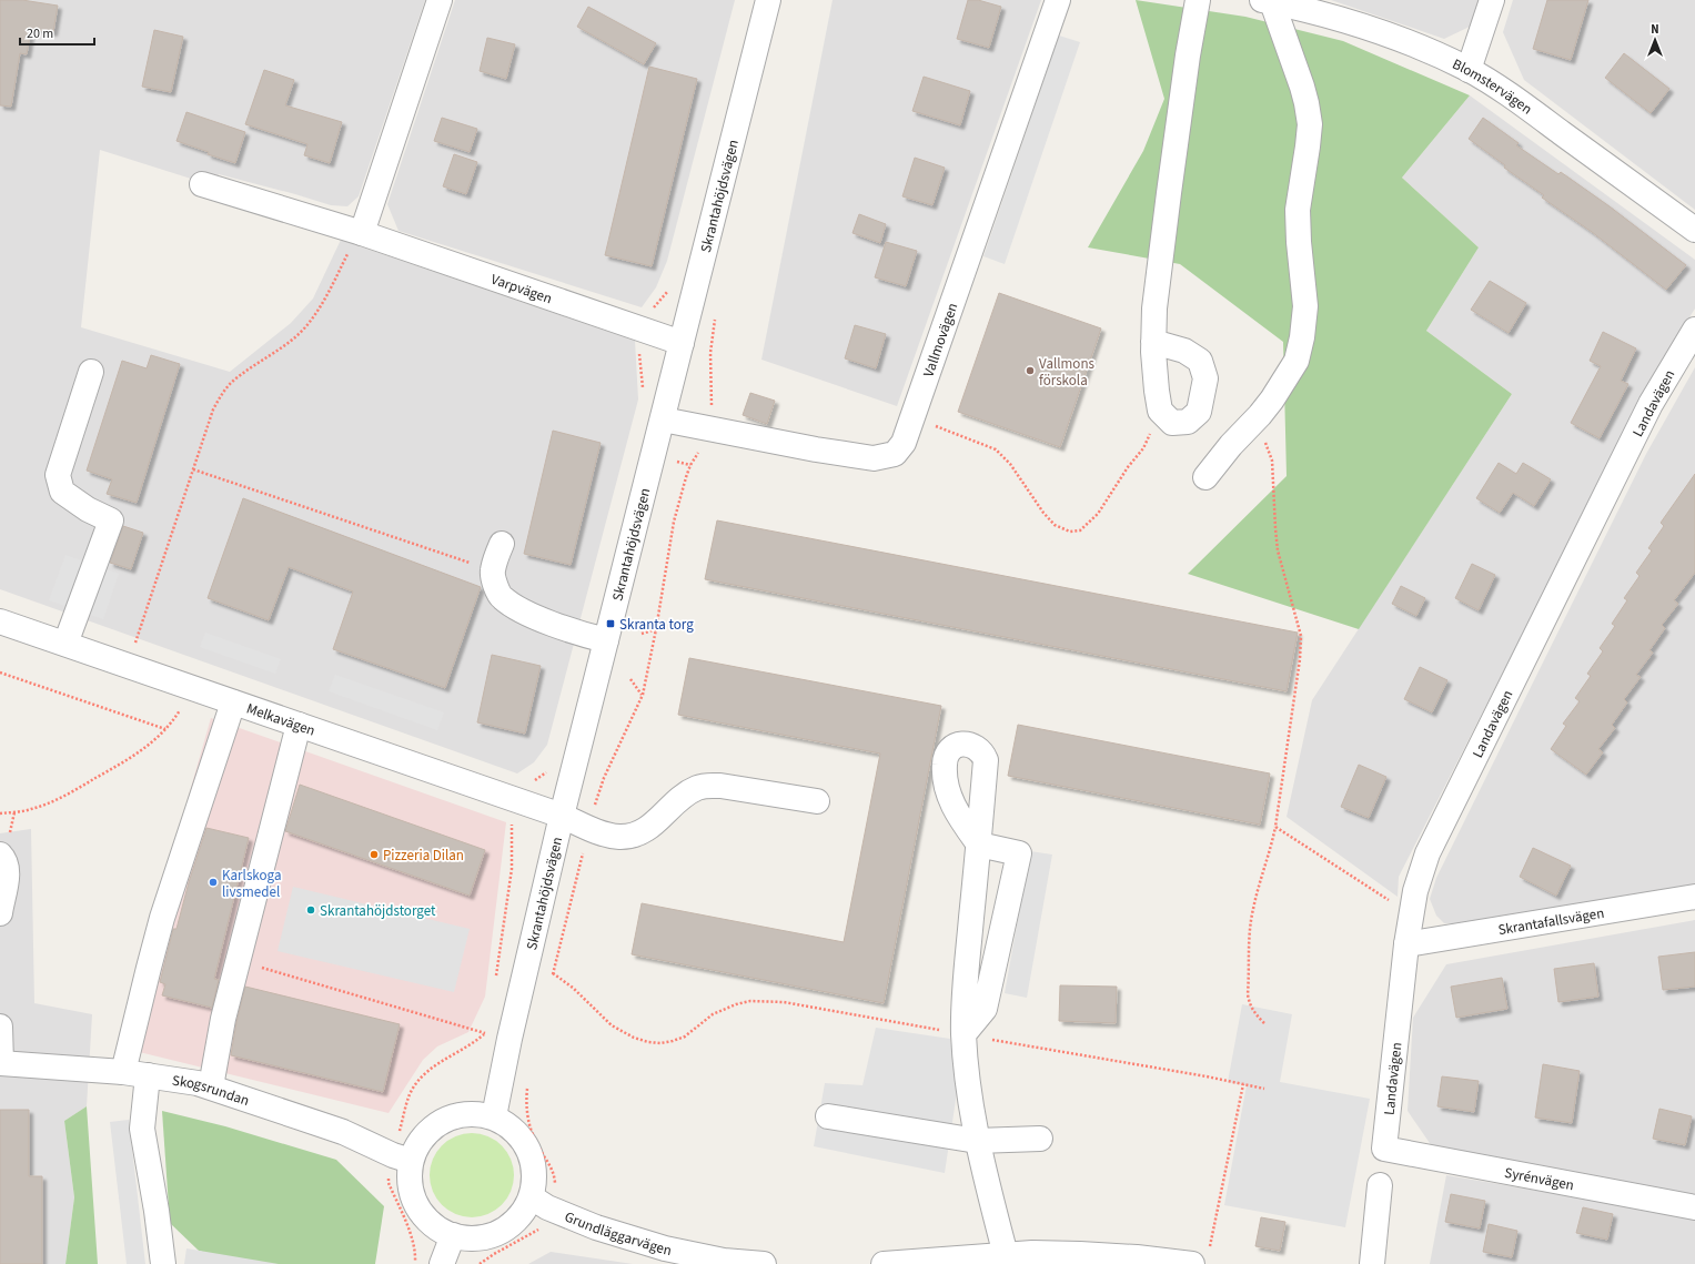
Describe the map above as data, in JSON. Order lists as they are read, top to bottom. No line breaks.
{"streets":{"street":["Blomstervägen","Skrantahöjdsvägen","Varpvägen","Vallmovägen","Landavägen","Melkavägen","Skrantafallsvägen","Skogsrundan","Syrénvägen","Grundläggarvägen"]},"crossings":[["Skrantahöjdsvägen","Varpvägen"],["Skrantahöjdsvägen","Vallmovägen"],["Skrantahöjdsvägen","Melkavägen"],["Skrantahöjdsvägen","Skogsrundan"],["Skrantahöjdsvägen","Grundläggarvägen"],["Landavägen","Skrantafallsvägen"],["Landavägen","Syrénvägen"],["Skogsrundan","Grundläggarvägen"]],"places":{"other":["Vallmons förskola","Pizzeria Dilan","Karlskoga livsmedel","Skrantahöjdstorget"],"transit":["Skranta torg"]},"scale_bar":"20 m","north":"top"}
